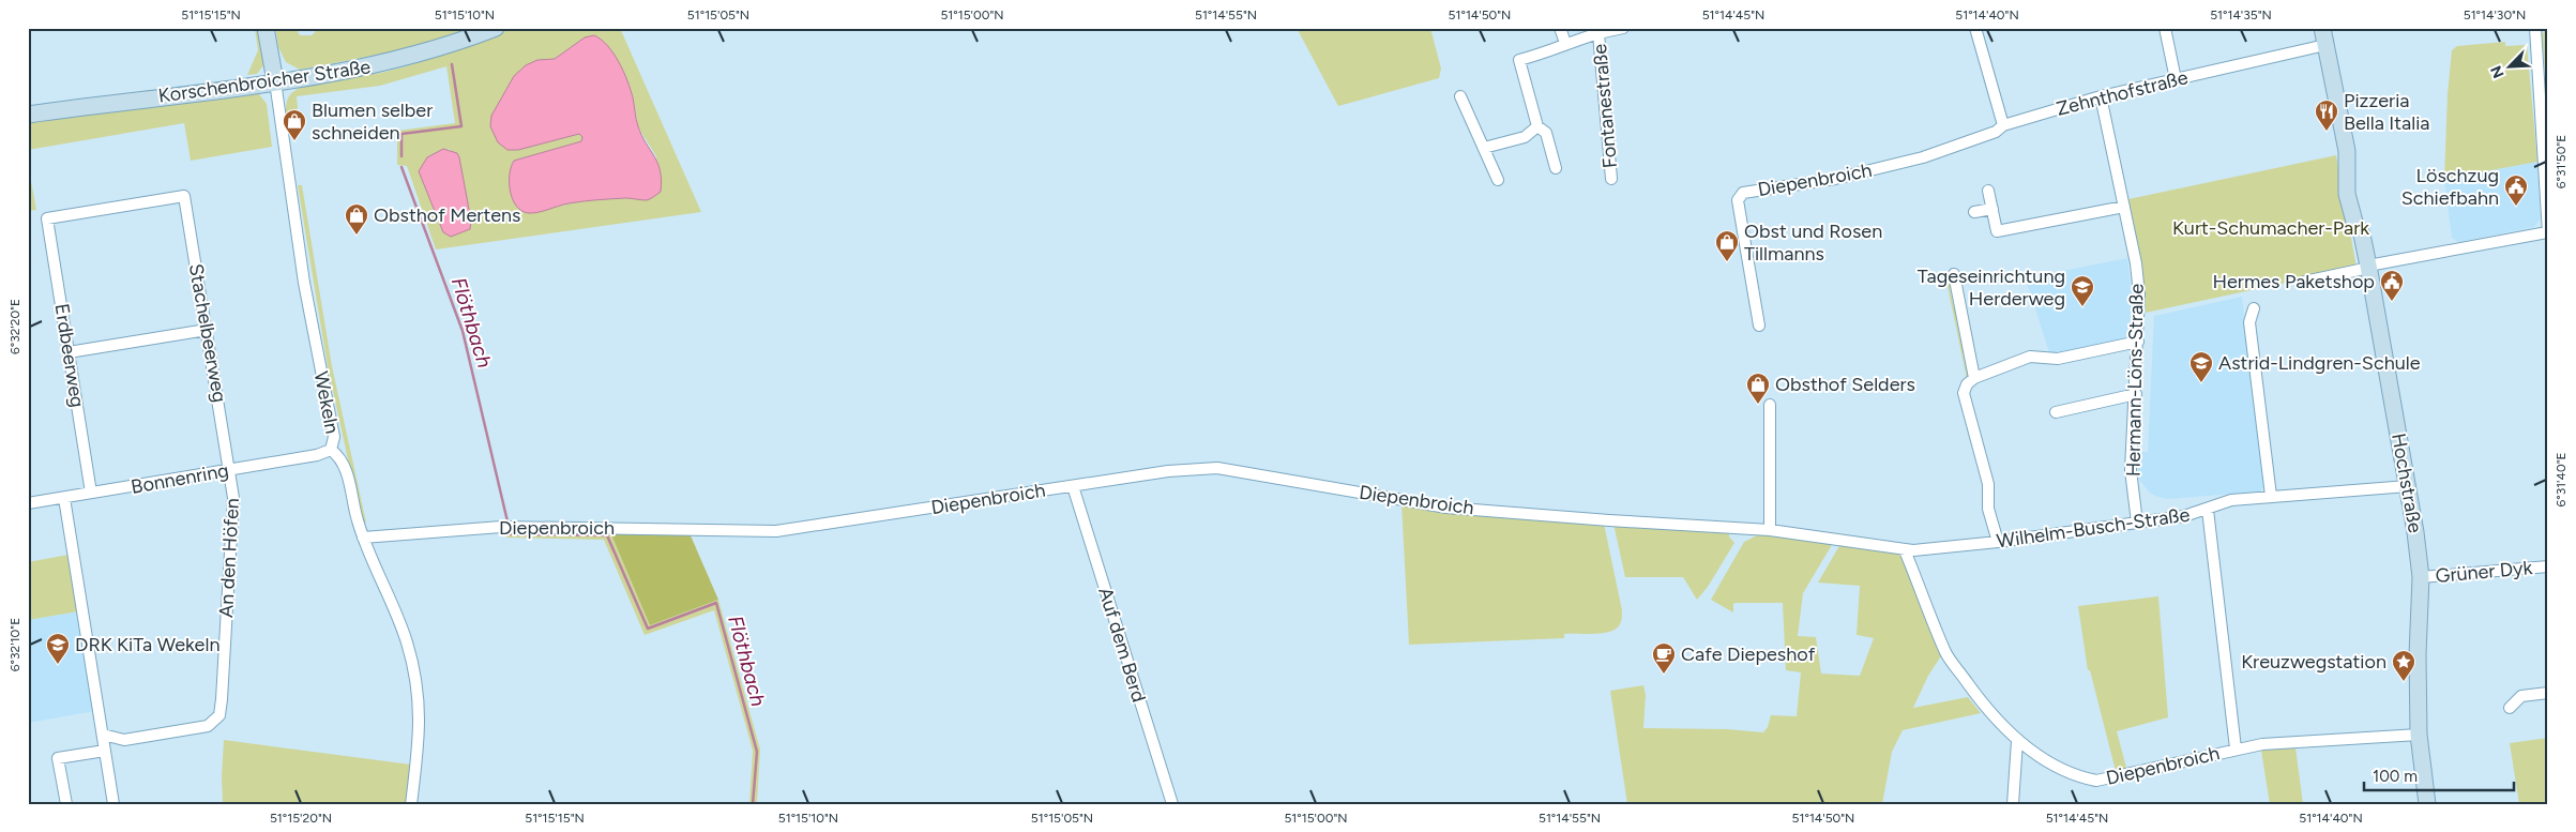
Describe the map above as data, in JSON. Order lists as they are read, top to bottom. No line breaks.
{"streets":{"street":["Korschenbroicher Straße","Zehnthofstraße","Fontanestraße","Diepenbroich","Stachelbeerweg","Erdbeerweg","Hermann-Löns-Straße","Wekeln","Bonnenring","Hochstraße","Wilhelm-Busch-Straße","An den Höfen","Grüner Dyk","Auf dem Berd"]},"crossings":[["Korschenbroicher Straße","Wekeln"],["Zehnthofstraße","Diepenbroich"],["Zehnthofstraße","Hermann-Löns-Straße"],["Zehnthofstraße","Hochstraße"],["Diepenbroich","Wekeln"],["Diepenbroich","Hochstraße"],["Diepenbroich","Wilhelm-Busch-Straße"],["Diepenbroich","Auf dem Berd"],["Stachelbeerweg","Erdbeerweg"],["Stachelbeerweg","Bonnenring"],["Stachelbeerweg","An den Höfen"],["Erdbeerweg","Bonnenring"],["Hermann-Löns-Straße","Wilhelm-Busch-Straße"],["Wekeln","Bonnenring"],["Bonnenring","An den Höfen"],["Hochstraße","Wilhelm-Busch-Straße"],["Hochstraße","Grüner Dyk"]],"water":["Flöthbach"],"parks":["Kurt-Schumacher-Park"],"places":{"restaurant":["Pizzeria Bella Italia"],"shop":["Blumen selber schneiden","Obsthof Mertens","Obst und Rosen Tillmanns","Obsthof Selders"],"public building":["Löschzug Schiefbahn","Hermes Paketshop"],"school or university":["Tageseinrichtung Herderweg","Astrid-Lindgren-Schule","DRK KiTa Wekeln"],"cafe":["Cafe Diepeshof"],"place":["Kreuzwegstation"]},"scale_bar":"100 m","north":"bottom left","coordinates":["51°15'15\"N","51°15'10\"N","51°15'05\"N","51°15'00\"N","51°14'55\"N","51°14'50\"N","51°14'45\"N","51°14'40\"N","51°14'35\"N","51°14'30\"N","6°31'50\"E","6°32'20\"E","6°31'40\"E","6°32'10\"E","51°15'20\"N"]}
